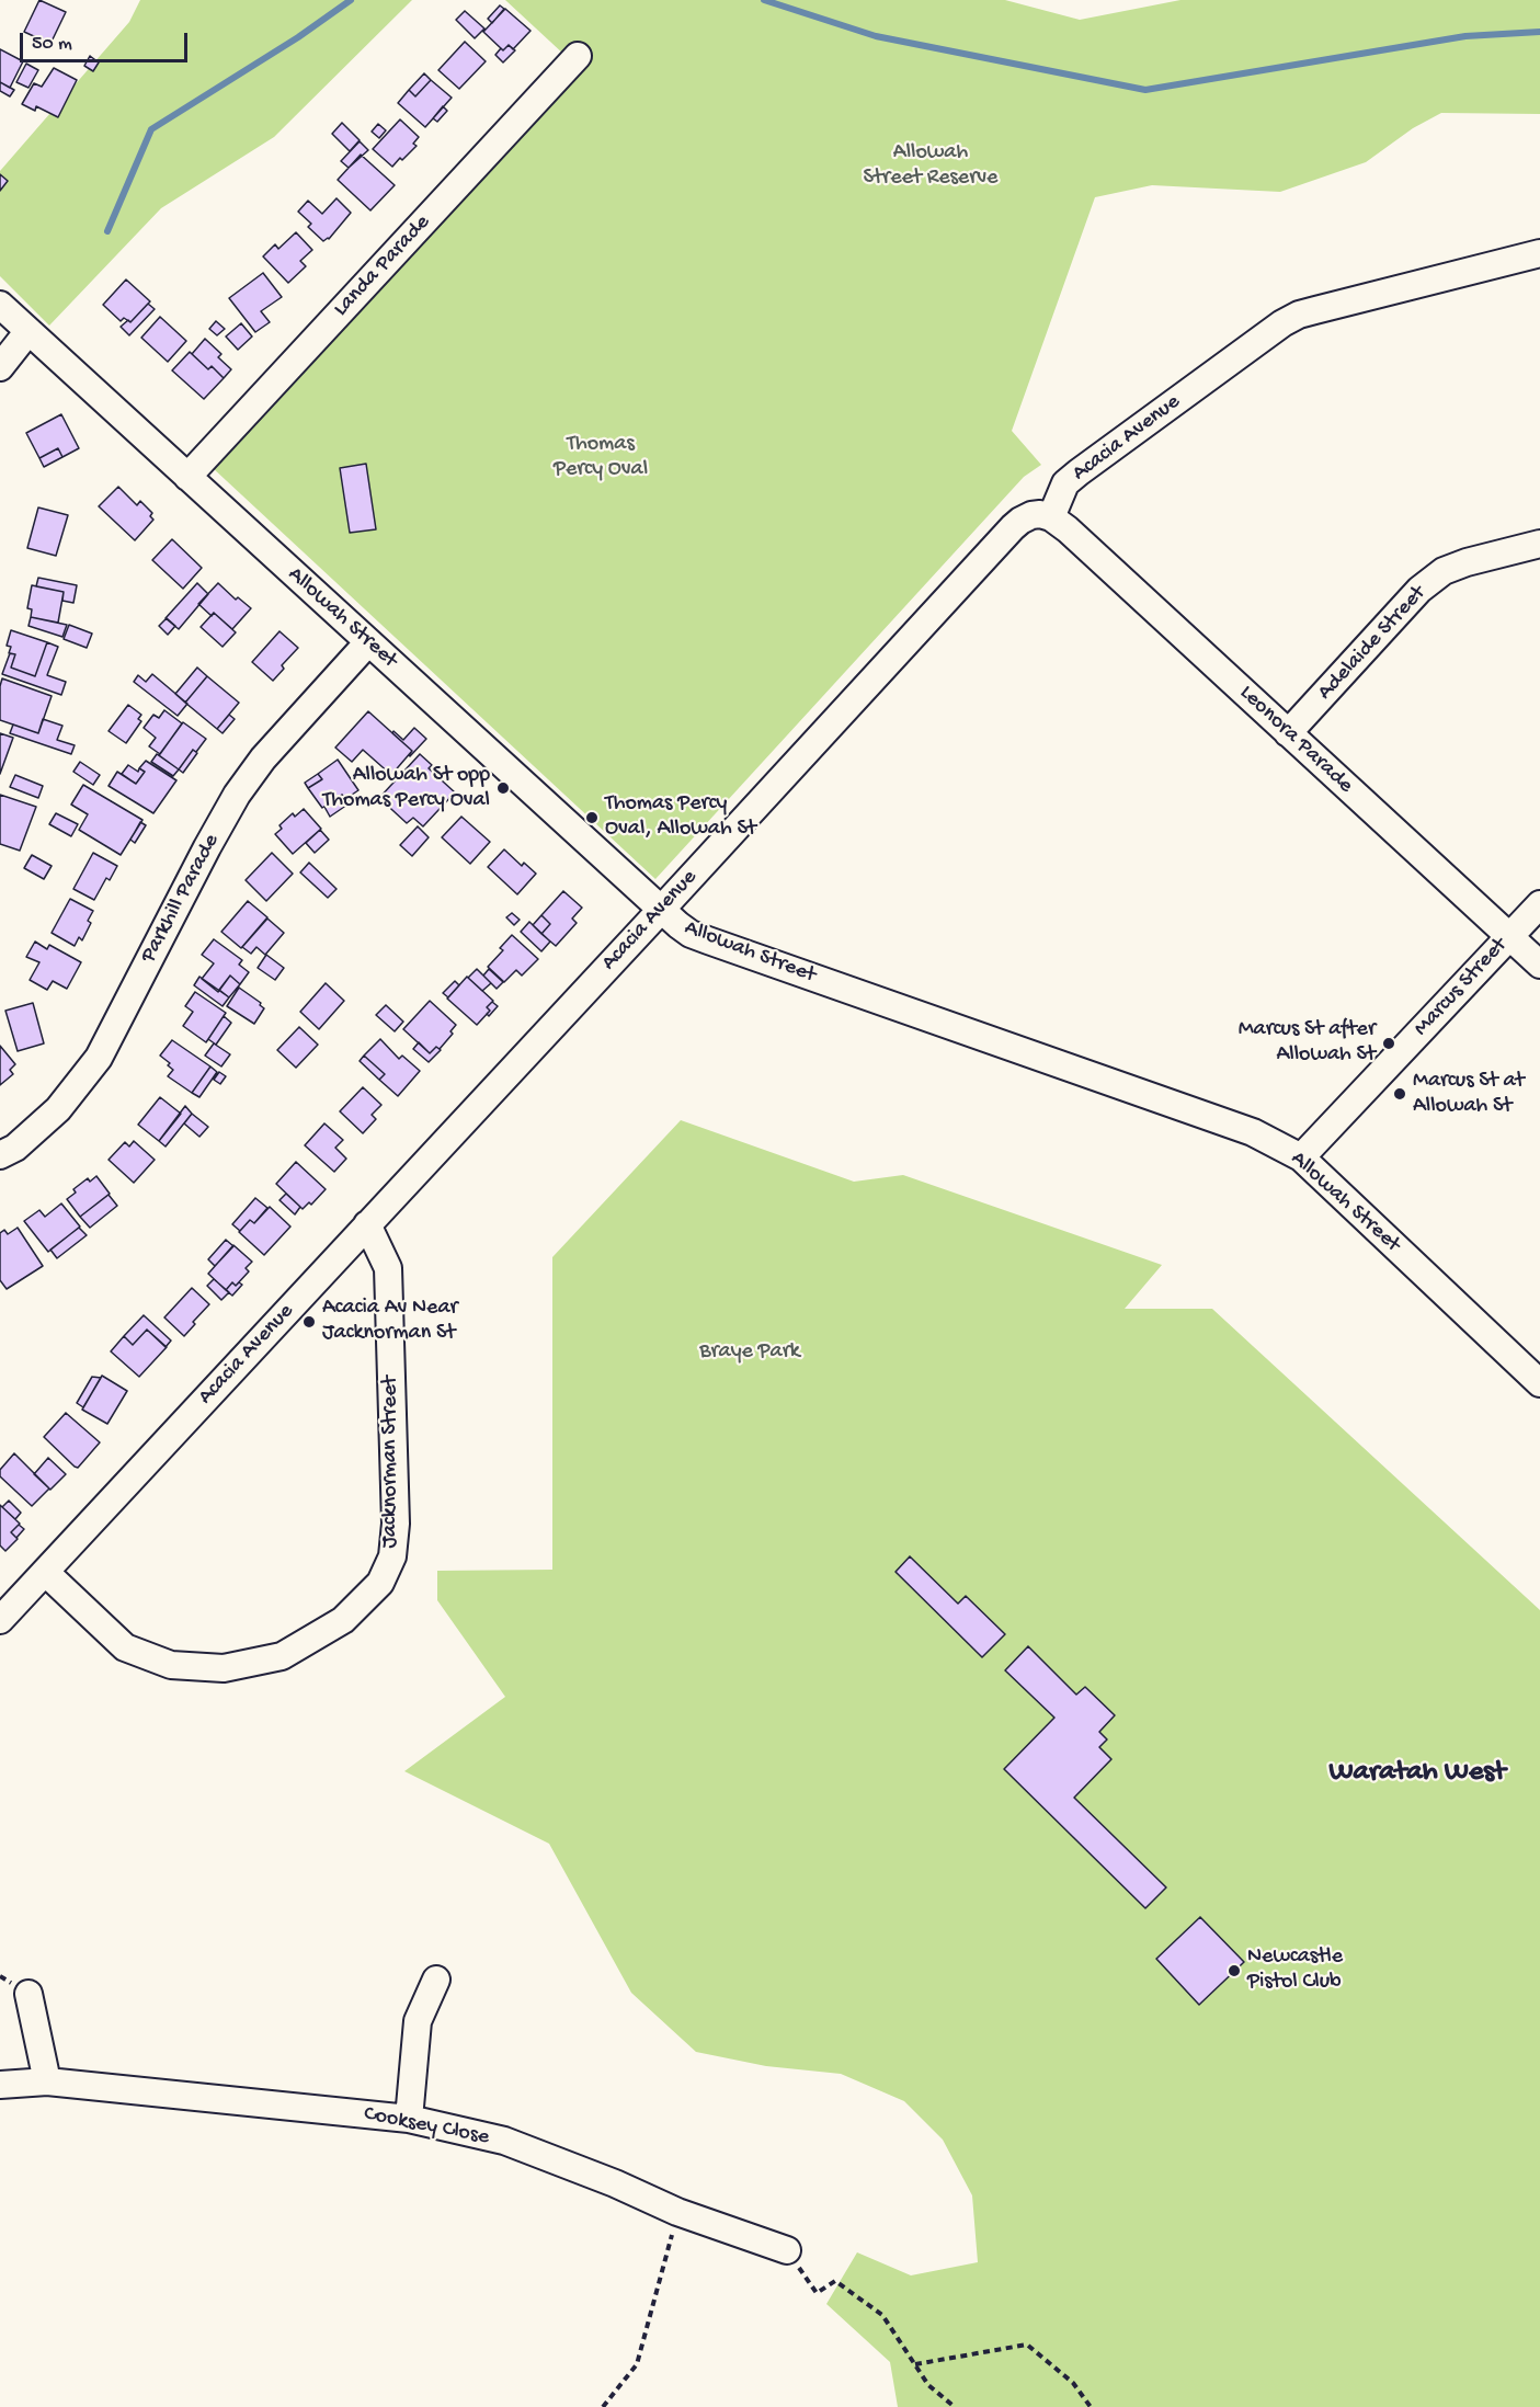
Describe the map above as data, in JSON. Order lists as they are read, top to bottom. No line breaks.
{"streets":{"street":["Landa Parade","Acacia Avenue","Allowah Street","Adelaide Street","Leonora Parade","Parkhill Parade","Marcus Street","Jacknorman Street","Cooksey Close"]},"crossings":[["Landa Parade","Allowah Street"],["Acacia Avenue","Allowah Street"],["Acacia Avenue","Leonora Parade"],["Acacia Avenue","Jacknorman Street"],["Allowah Street","Parkhill Parade"],["Allowah Street","Marcus Street"],["Adelaide Street","Leonora Parade"],["Leonora Parade","Marcus Street"]],"districts":["Waratah West"],"parks":["Allowah Street Reserve","Thomas Percy Oval","Braye Park"],"places":["Allowah St opp Thomas Percy Oval","Thomas Percy Oval, Allowah St","Marcus St after Allowah St","Marcus St at Allowah St","Acacia Av Near Jacknorman St","Newcastle Pistol Club"],"scale_bar":"50 m"}
